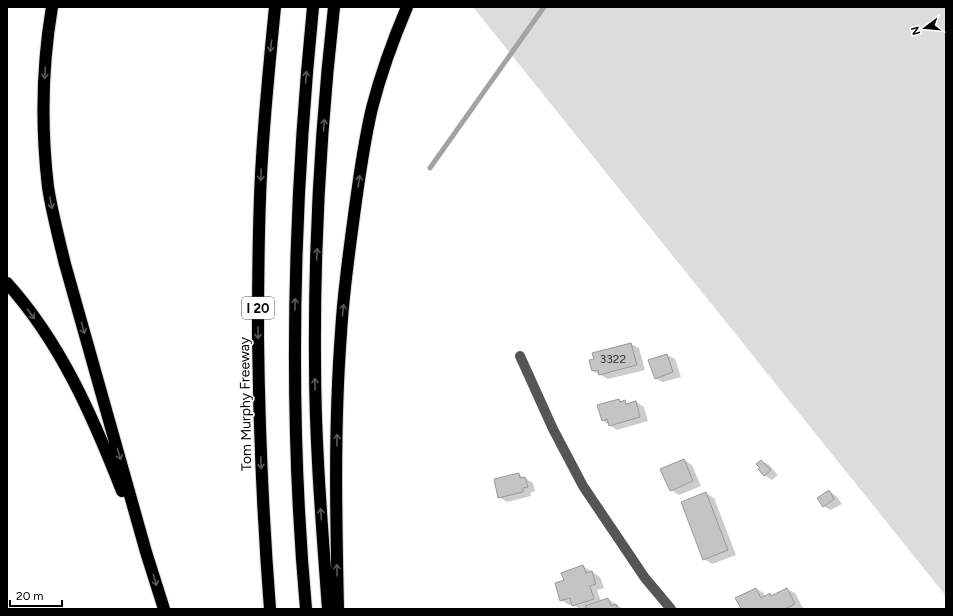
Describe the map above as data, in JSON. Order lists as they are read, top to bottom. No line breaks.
{"streets":{"highway":["I 20","Tom Murphy Freeway"]},"house_numbers":["3322"],"scale_bar":"20 m","north":"left"}
